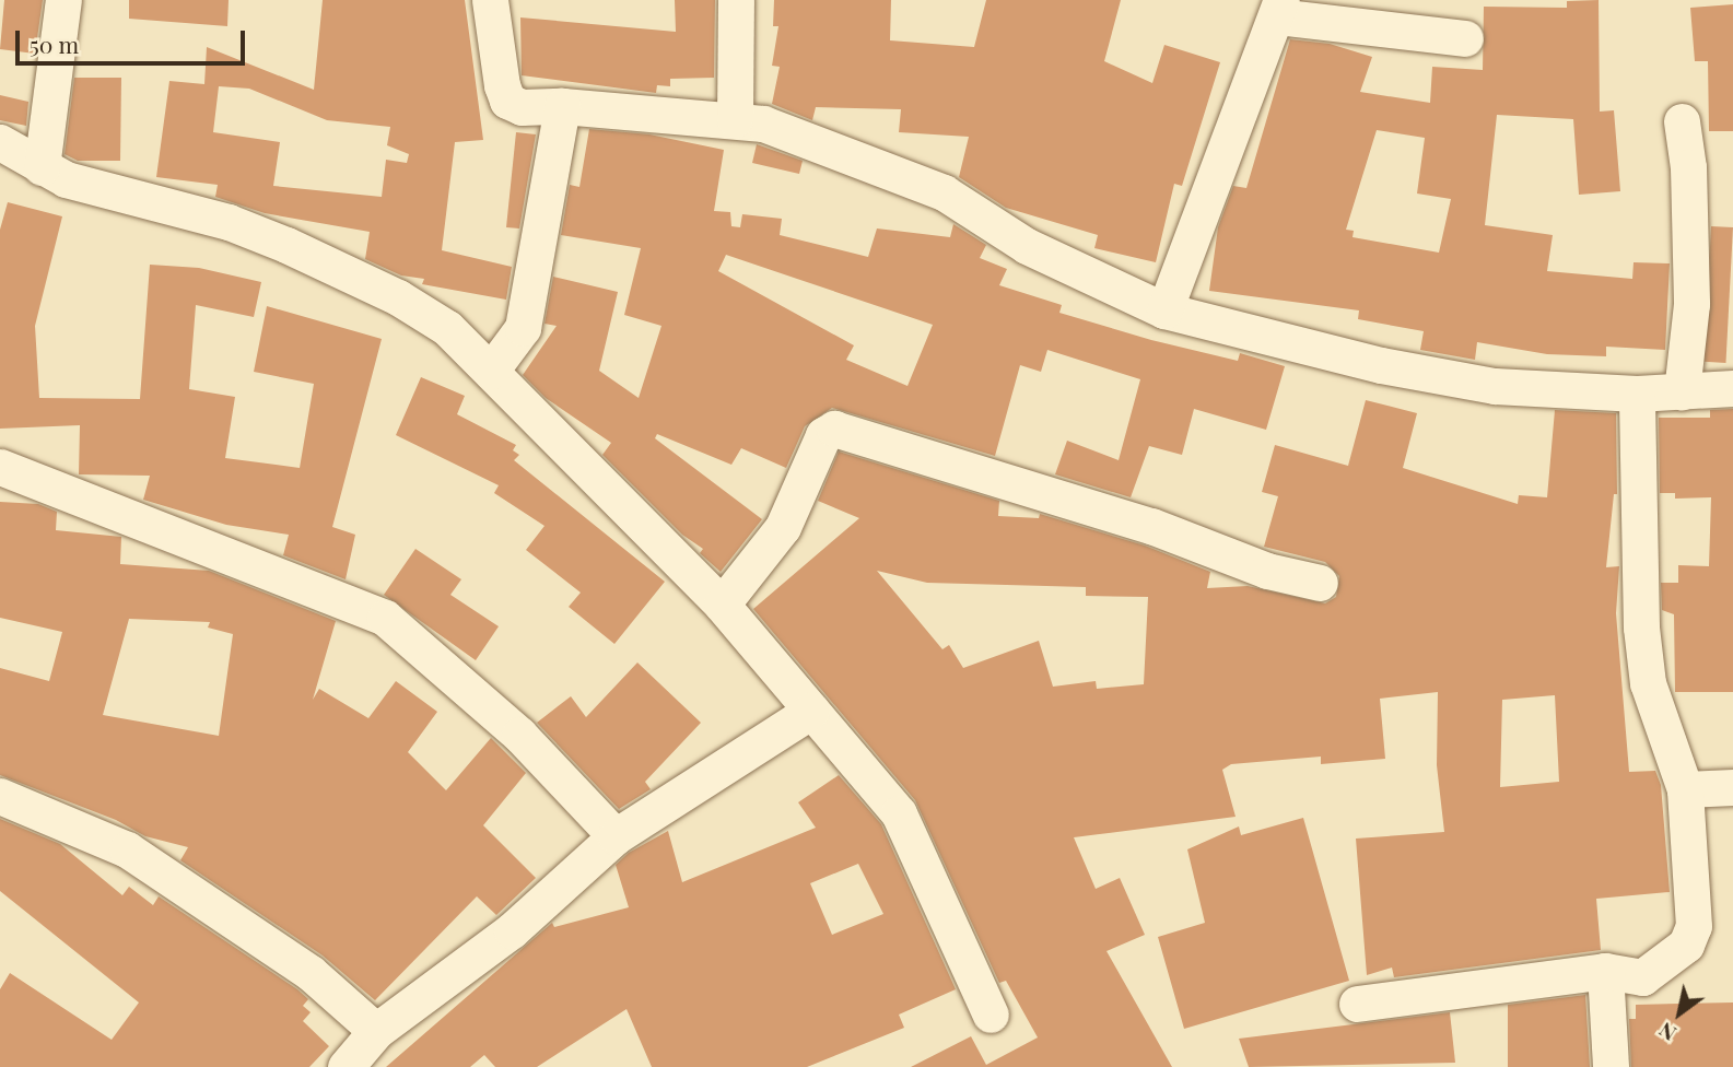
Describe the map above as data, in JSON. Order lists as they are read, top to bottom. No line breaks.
{"scale_bar":"50 m","north":"bottom left"}
